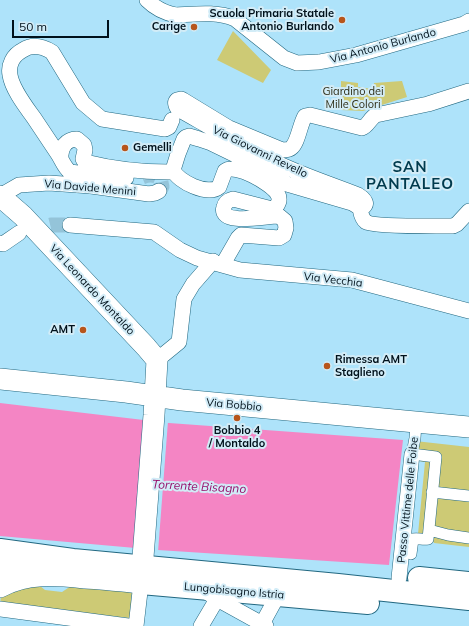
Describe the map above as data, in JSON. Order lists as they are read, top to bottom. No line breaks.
{"streets":{"main road":["Via Leonardo Montaldo","Via Bobbio","Lungobisagno Istria"],"street":["Via Antonio Burlando","Via Giovanni Revello","Via Davide Menini","Via Vecchia","Passo Vittime delle Foibe"]},"crossings":[["Via Giovanni Revello","Via Davide Menini"],["Via Davide Menini","Via Leonardo Montaldo"],["Via Bobbio","Passo Vittime delle Foibe"],["Passo Vittime delle Foibe","Lungobisagno Istria"]],"districts":["SAN PANTALEO"],"water":["Torrente Bisagno"],"parks":["Giardino dei Mille Colori"],"places":["Scuola Primaria Statale Antonio Burlando","Carige","Gemelli","AMT","Rimessa AMT Staglieno","Bobbio 4 / Montaldo"],"scale_bar":"50 m"}
